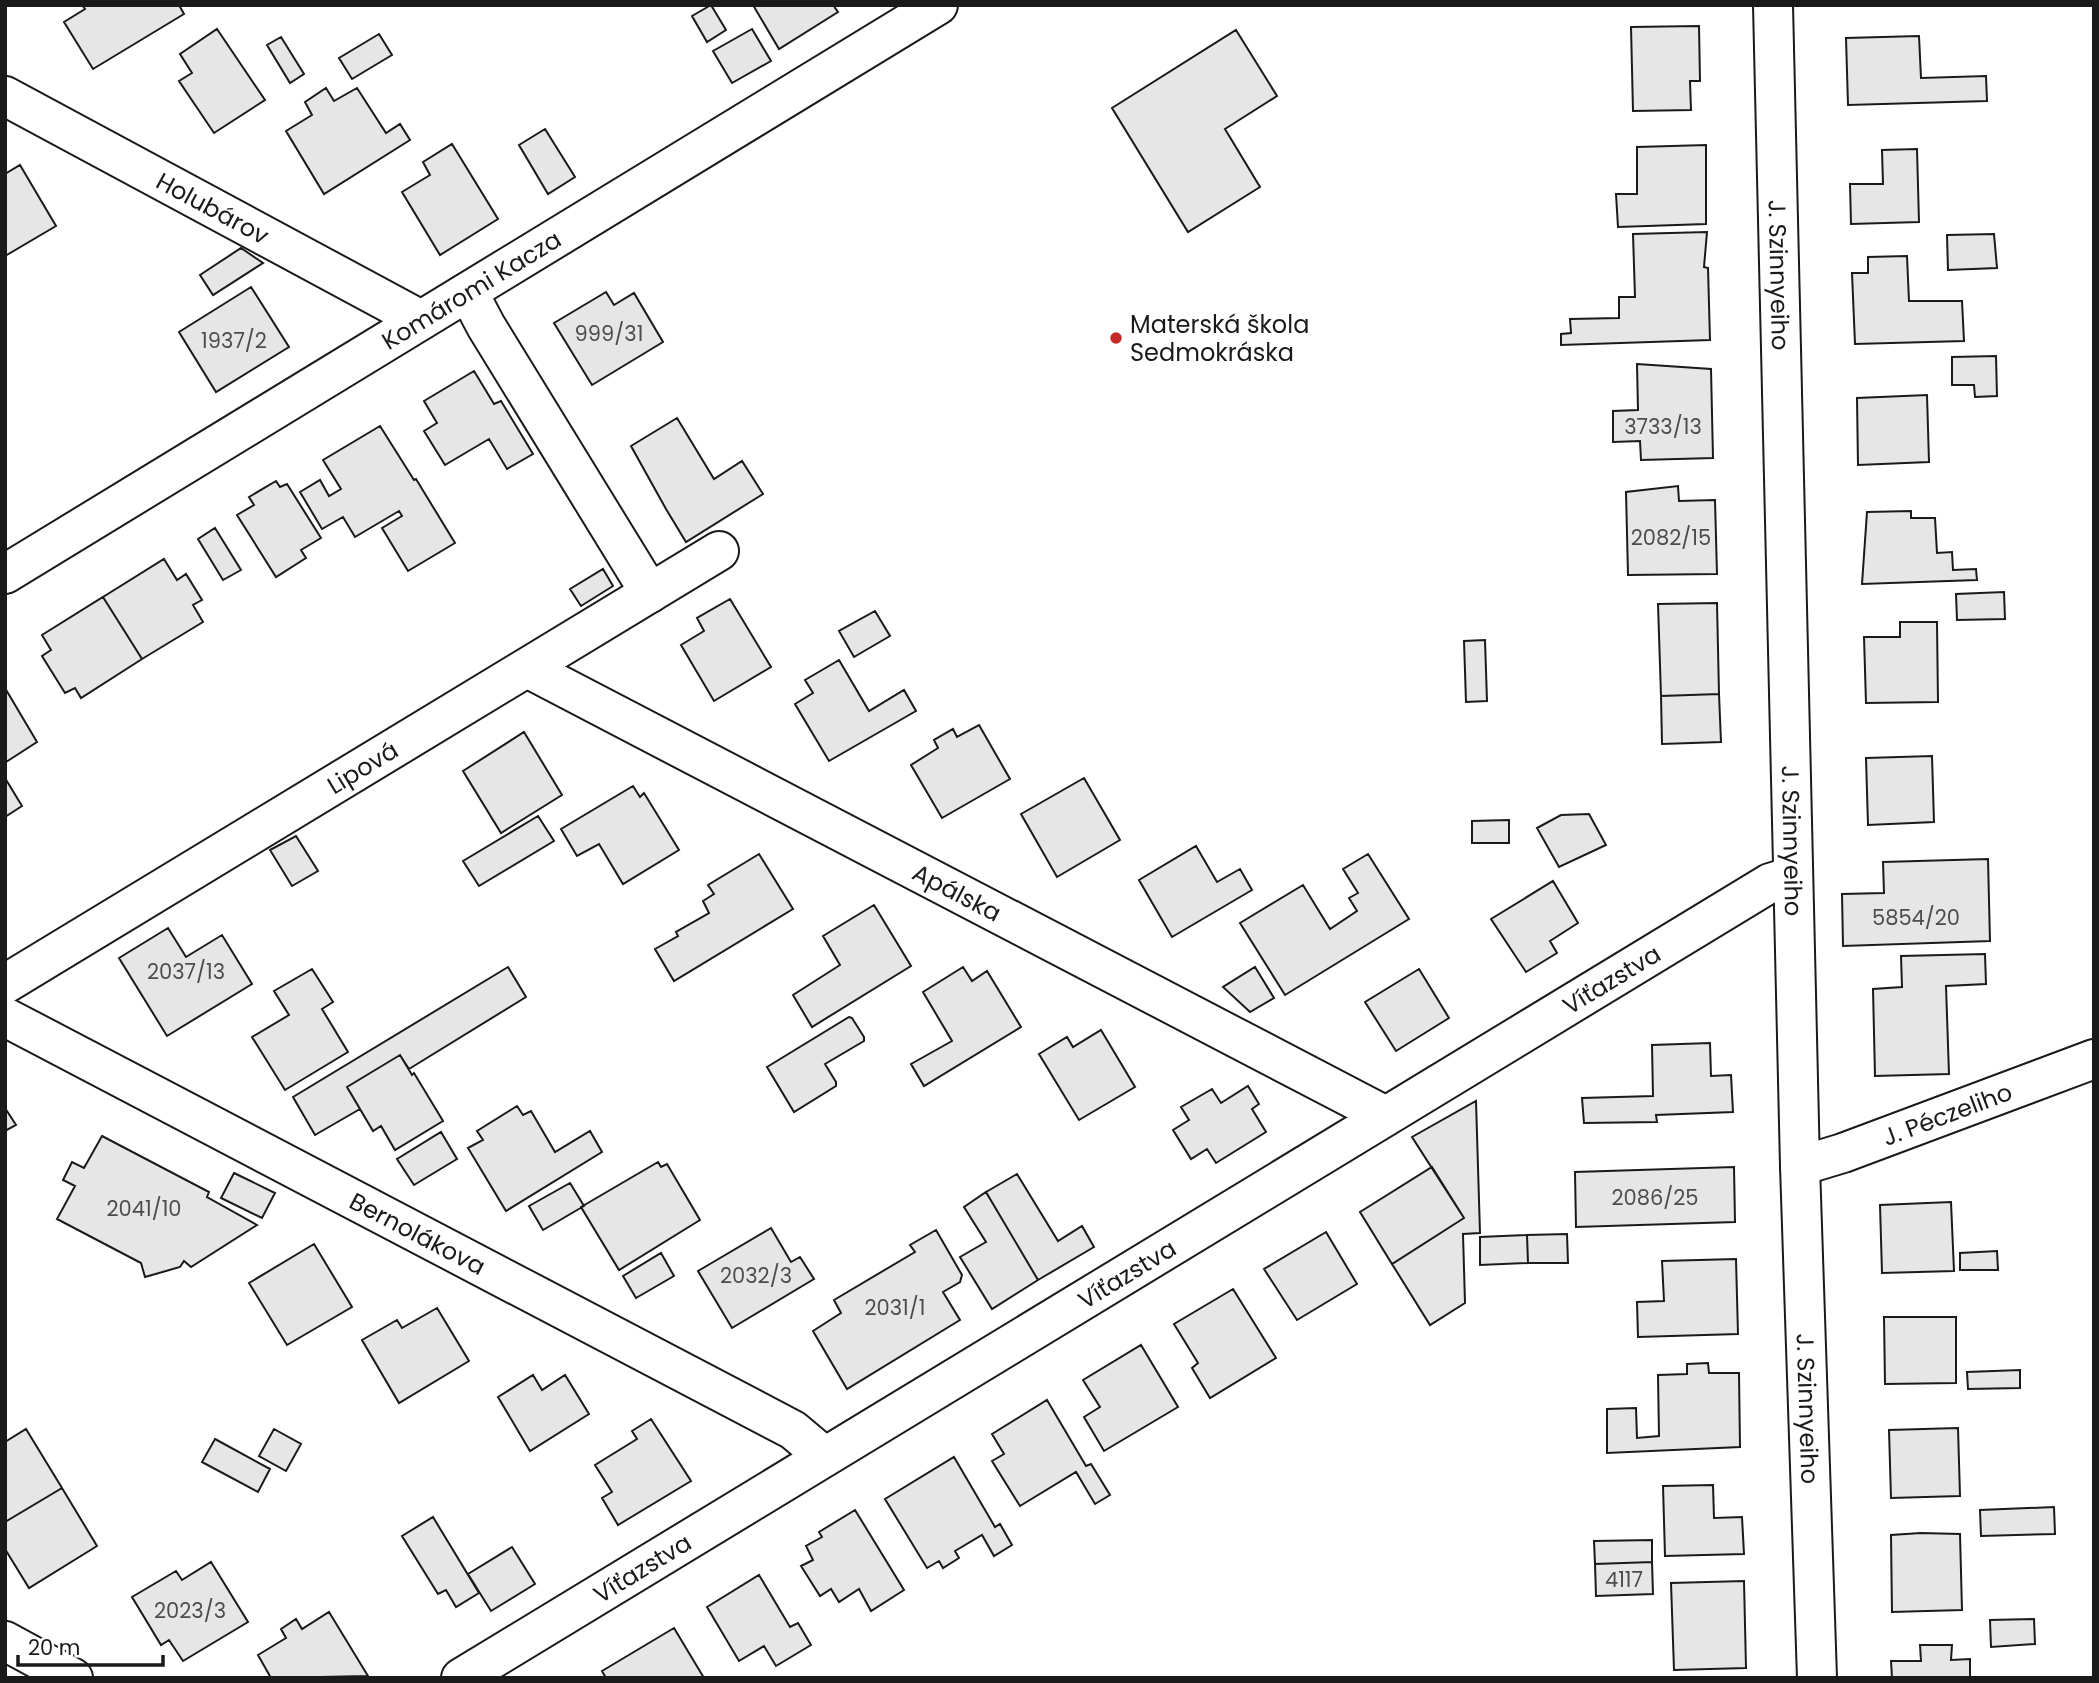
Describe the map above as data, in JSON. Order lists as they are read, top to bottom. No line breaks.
{"streets":{"street":["Holubárov","J. Szinnyeiho","Komáromi Kacza","Lipová","Apálska","Víťazstva","J. Péczeliho","Bernolákova"]},"crossings":[["Holubárov","Komáromi Kacza"],["J. Szinnyeiho","Víťazstva"],["J. Szinnyeiho","J. Péczeliho"],["Lipová","Apálska"],["Apálska","Víťazstva"],["Víťazstva","Bernolákova"]],"places":["Materská škola Sedmokráska"],"house_numbers":["999/31","1937/2","3733/13","2082/15","5854/20","2037/13","2086/25","2041/10","2032/3","2031/1","4117","2023/3"],"scale_bar":"20 m"}
